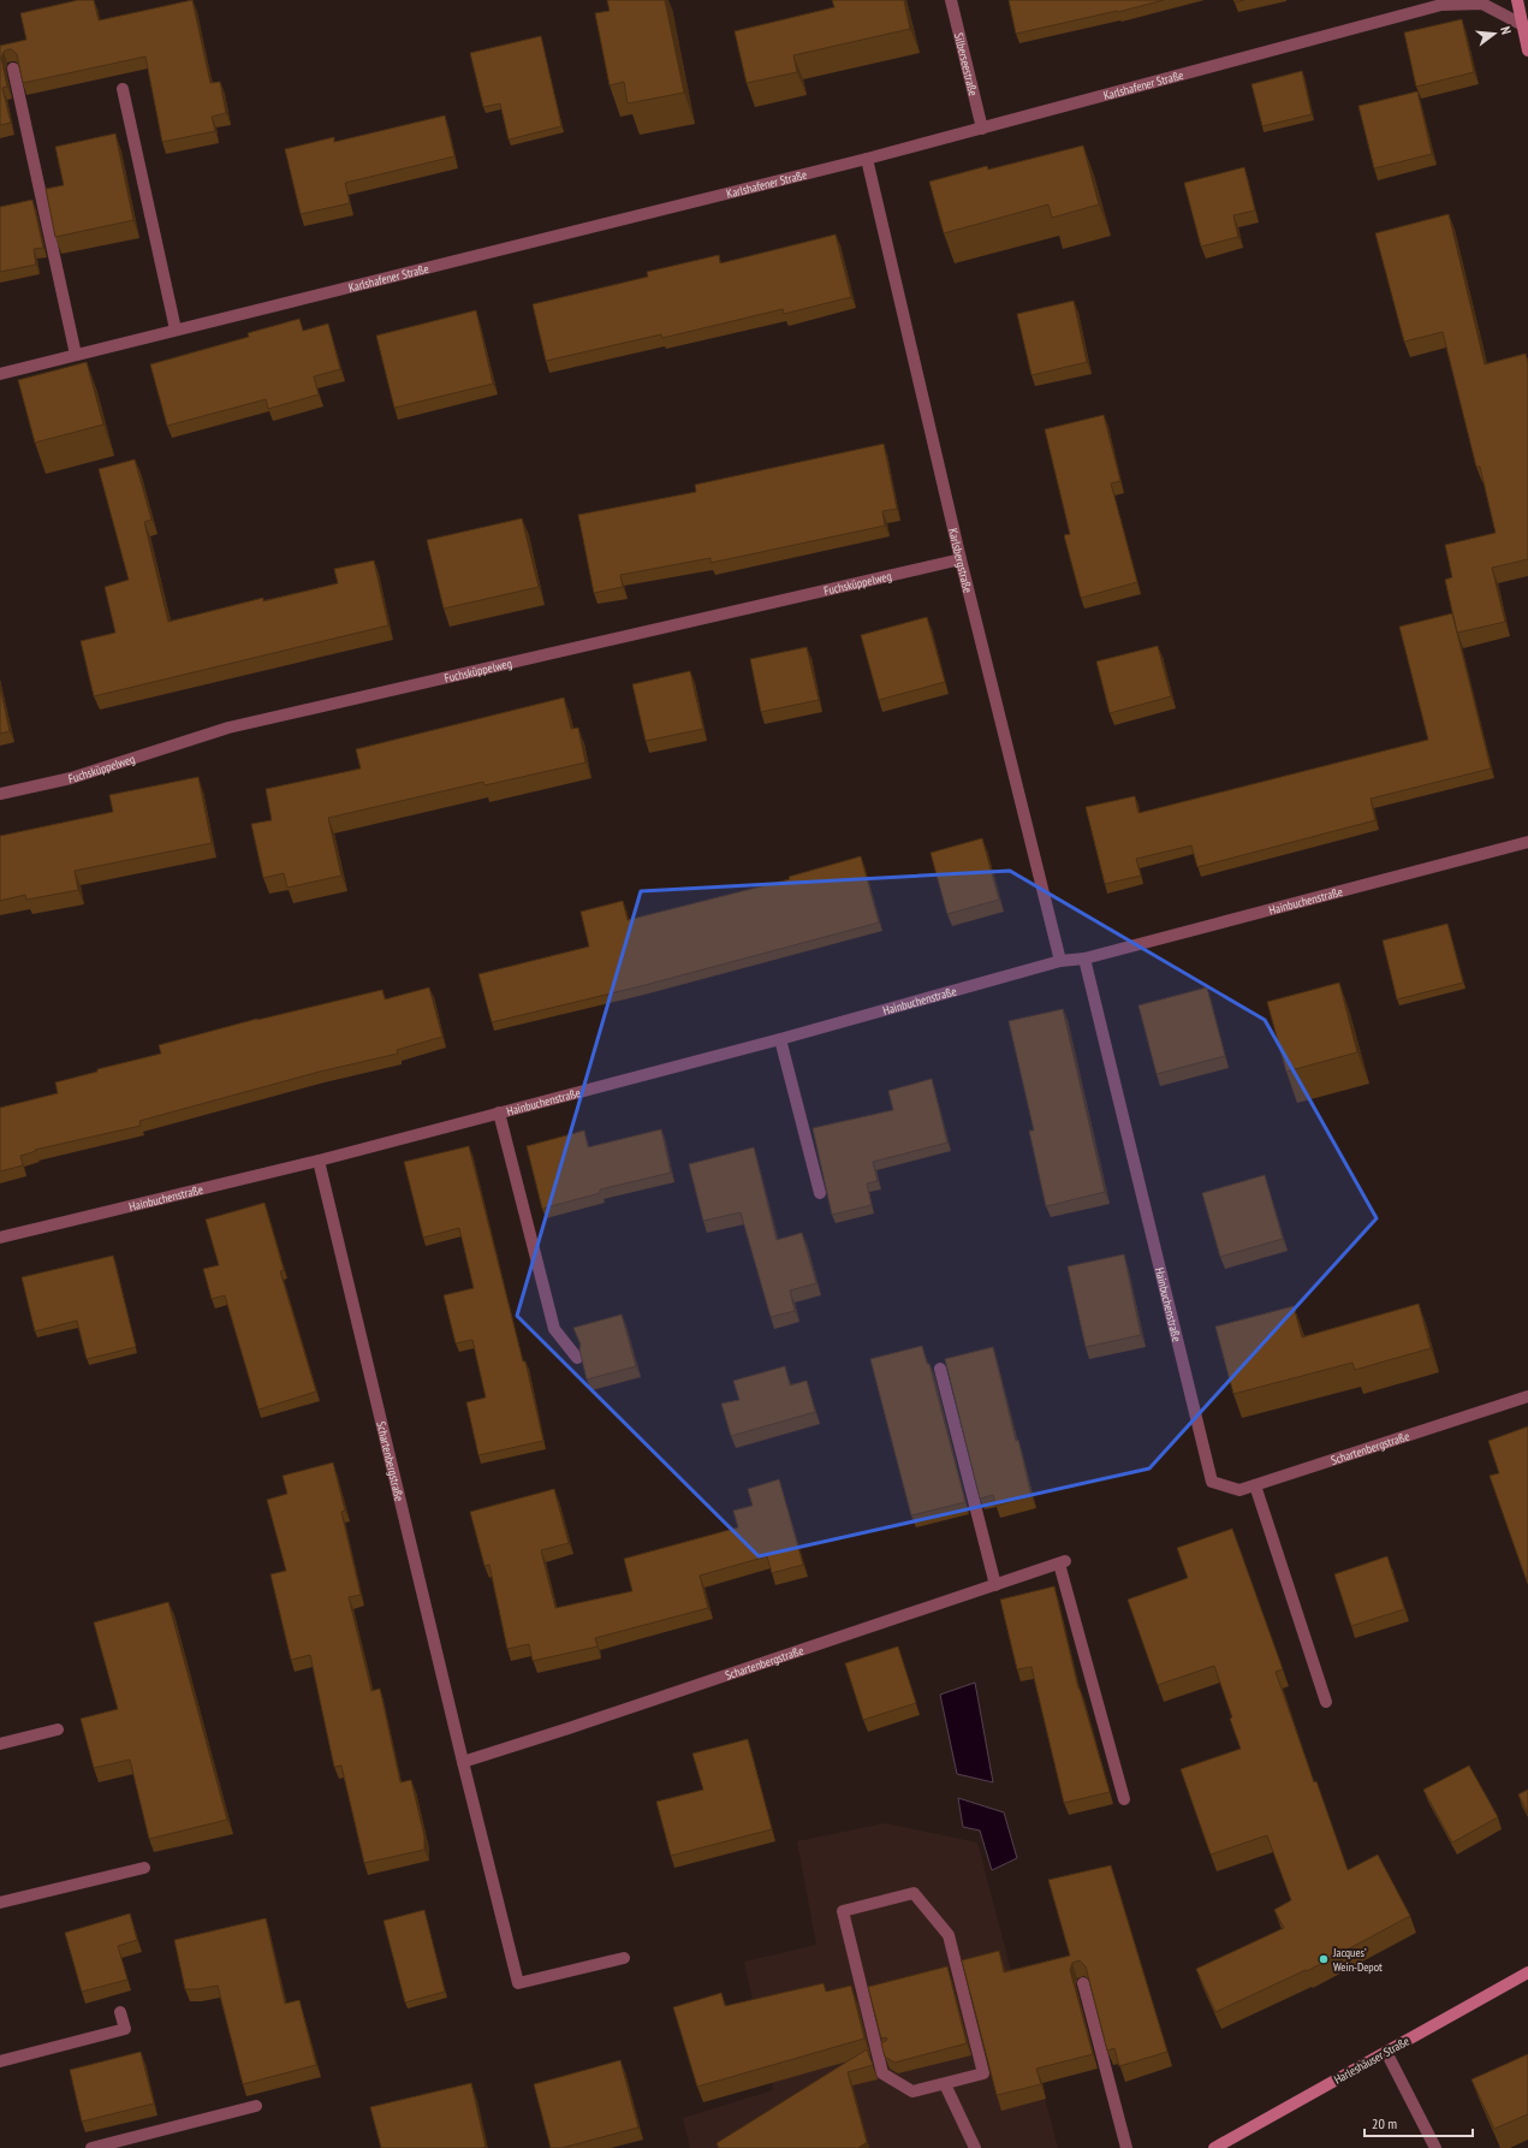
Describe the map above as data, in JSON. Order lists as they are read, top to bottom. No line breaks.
{"streets":{"main road":["Harleshäuser Straße"],"street":["Silberseestraße","Karlshafener Straße","Karlsbergstraße","Fuchsküppelweg","Hainbuchenstraße","Schartenbergstraße"]},"crossings":[["Silberseestraße","Karlshafener Straße"],["Karlshafener Straße","Karlsbergstraße"],["Karlsbergstraße","Fuchsküppelweg"],["Karlsbergstraße","Hainbuchenstraße"],["Hainbuchenstraße","Schartenbergstraße"]],"places":["Jacques’ Wein-Depot"],"scale_bar":"20 m","north":"right"}
